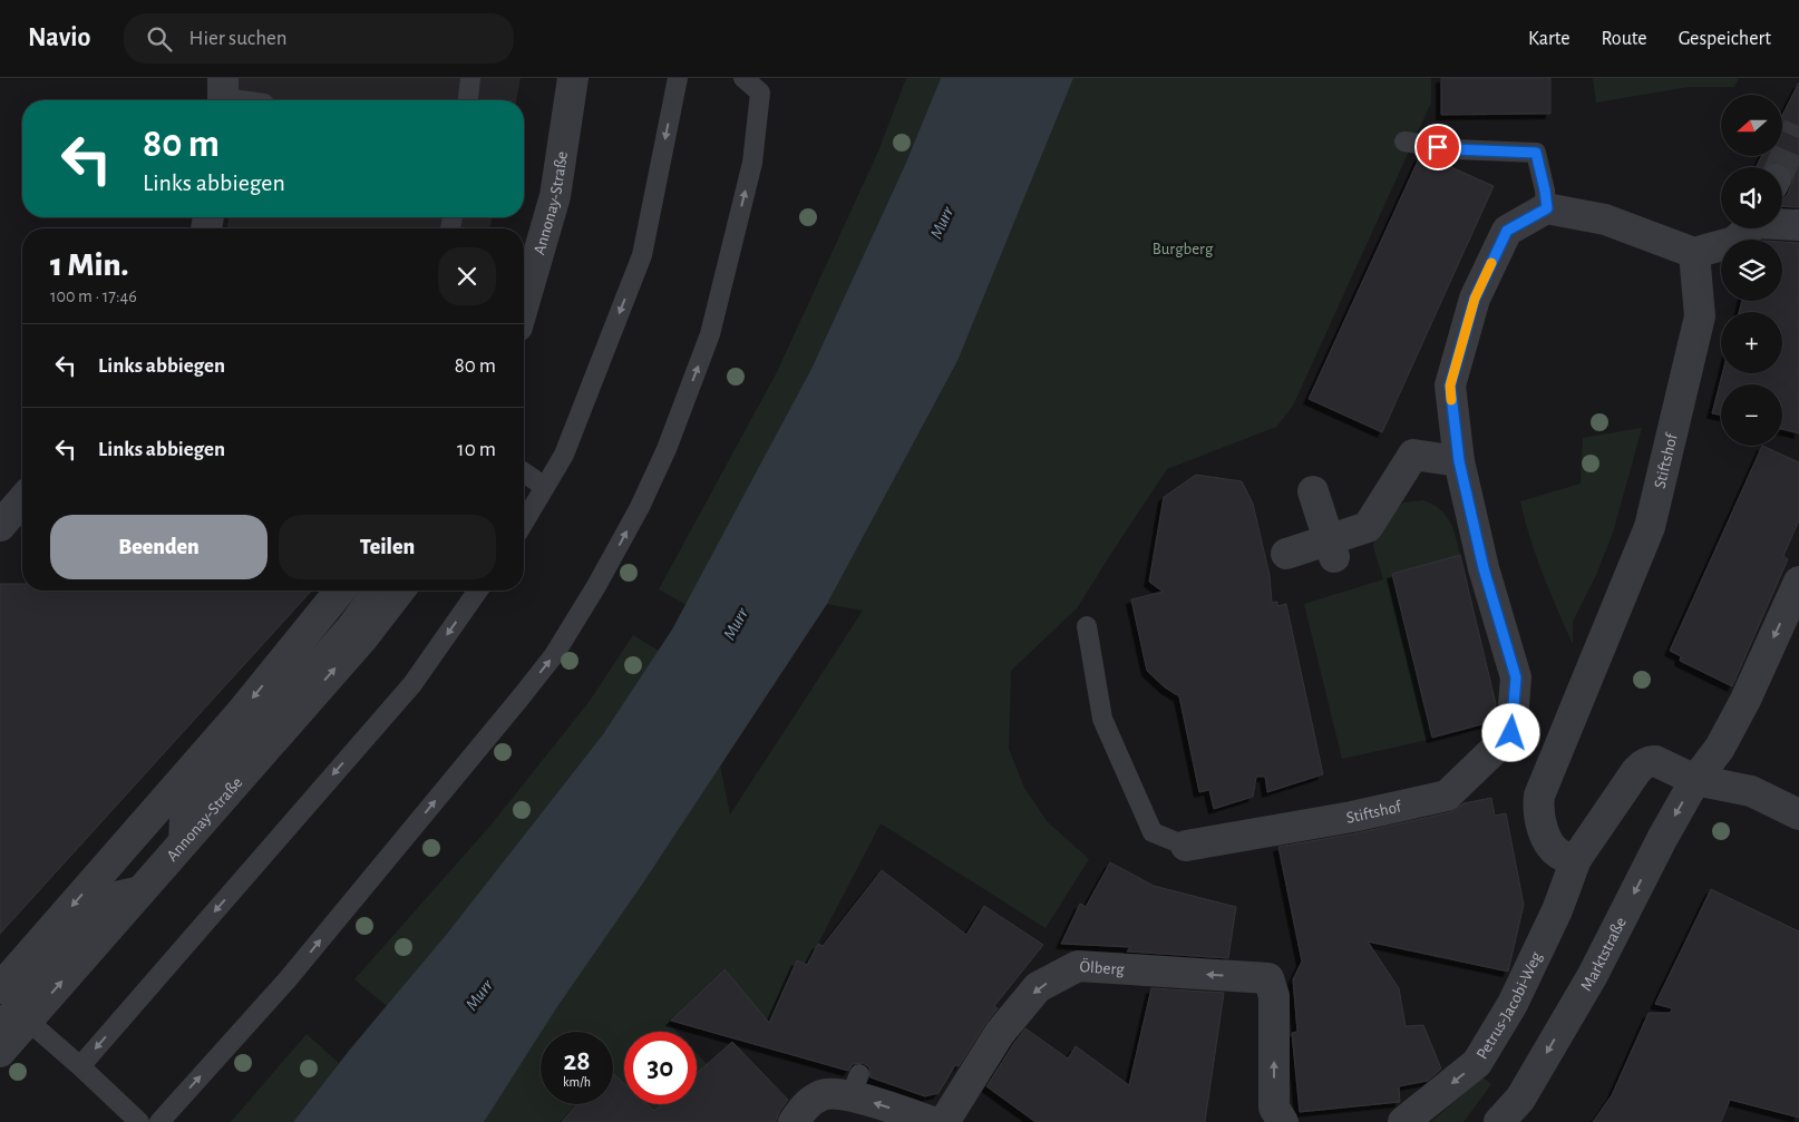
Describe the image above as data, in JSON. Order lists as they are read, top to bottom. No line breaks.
{"streets":{"street":["Annonay-Straße","Stiftshof","Marktstraße","Ölberg","Petrus-Jacobi-Weg"]},"crossings":[["Stiftshof","Petrus-Jacobi-Weg"]],"one_way":["Marktstraße","Petrus-Jacobi-Weg"],"water":["Murr"],"parks":["Burgberg"],"north":"left","page":{"header":"Navio","search":"Hier suchen","nav":["Karte","Route","Gespeichert"],"map_buttons":["+","−"],"turn":["80 m","Links abbiegen"],"heading":["1 Min.","100 m · 17:46"],"list":[{"name":"Links abbiegen","value":"80 m"},{"name":"Links abbiegen","value":"10 m"}],"buttons":["Beenden","Teilen"],"speed":"28 km/h","limit":"30"}}
